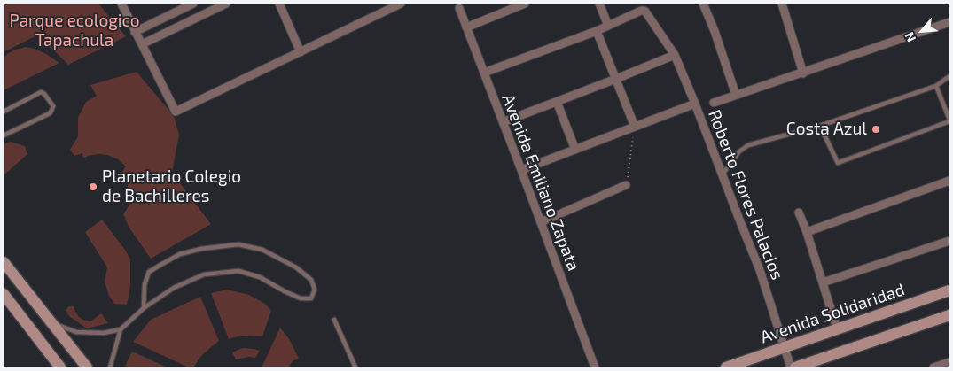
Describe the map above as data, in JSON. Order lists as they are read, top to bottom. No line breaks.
{"streets":{"main road":["Avenida Solidaridad"],"street":["Avenida Emiliano Zapata","Roberto Flores Palacios"]},"crossings":[["Roberto Flores Palacios","Avenida Solidaridad"]],"parks":["Parque ecologico Tapachula"],"places":["Costa Azul","Planetario Colegio de Bachilleres"],"north":"bottom left"}
